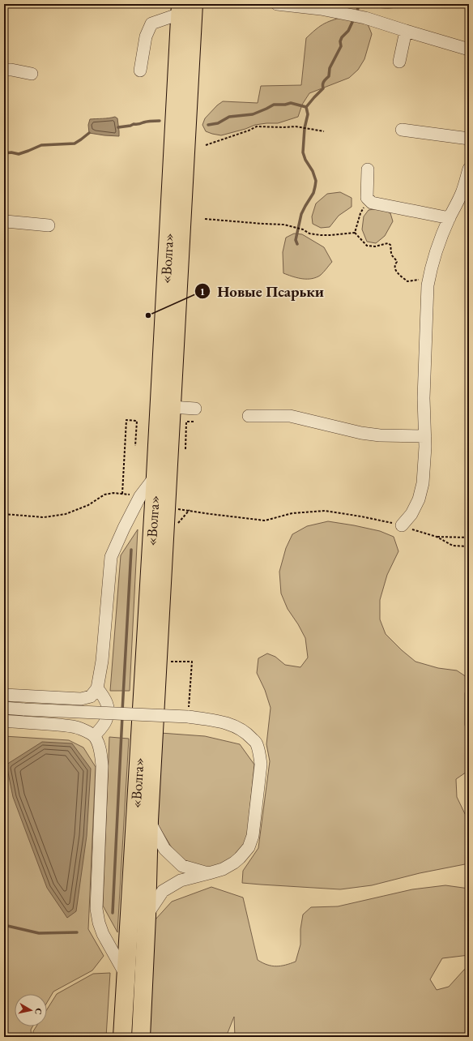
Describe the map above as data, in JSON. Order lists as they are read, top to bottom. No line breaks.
{"streets":{"highway":["«Волга»"]},"places":["Новые Псарьки"],"north":"right"}
